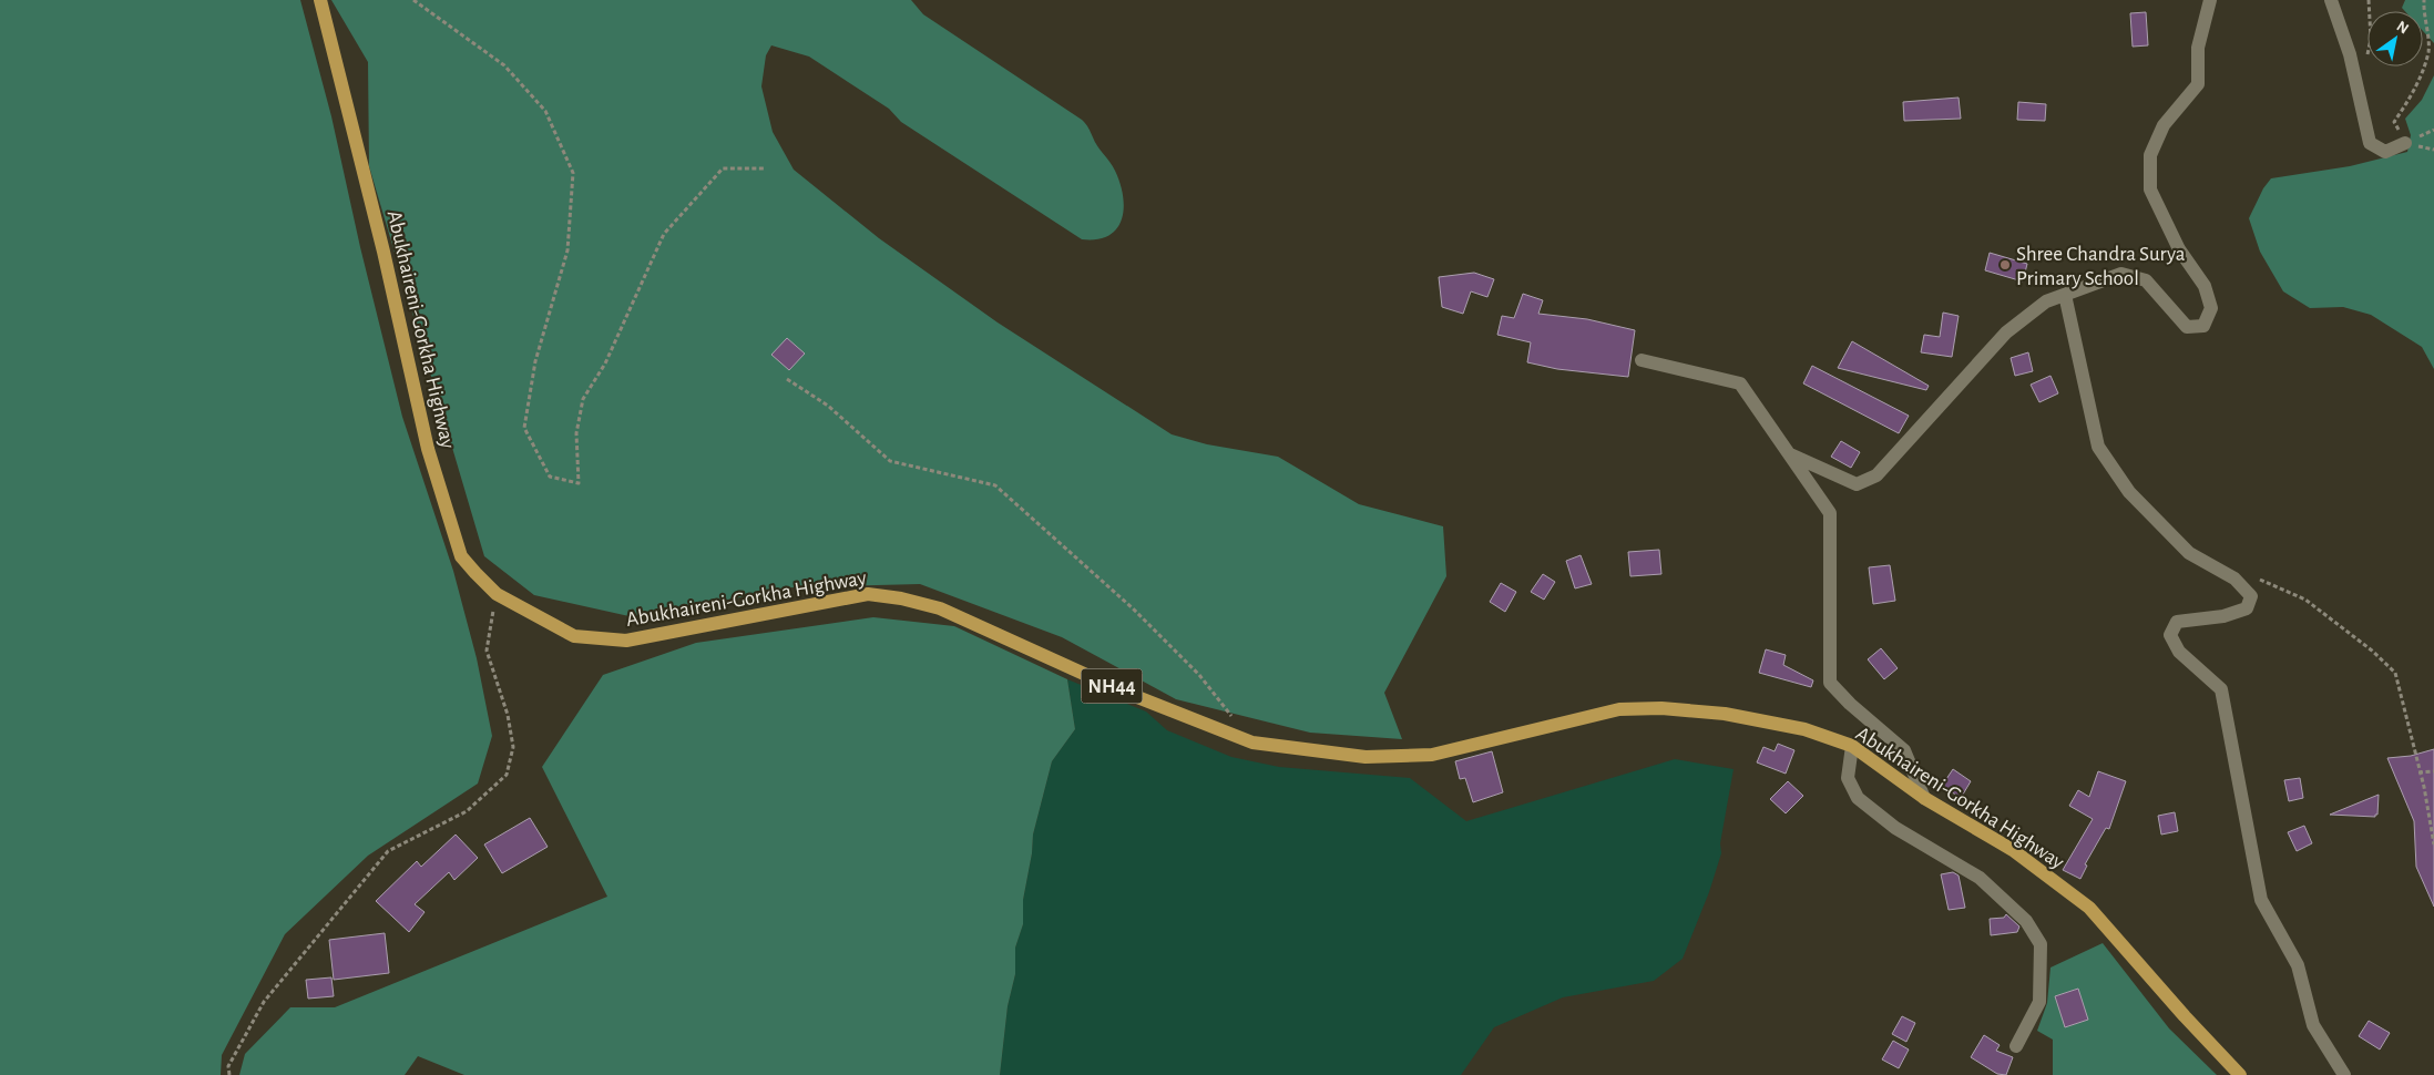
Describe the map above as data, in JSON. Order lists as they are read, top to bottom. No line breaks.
{"streets":{"main road":["Abukhaireni-Gorkha Highway","NH44"]},"places":["Shree Chandra Surya Primary School"],"north":"top right"}
